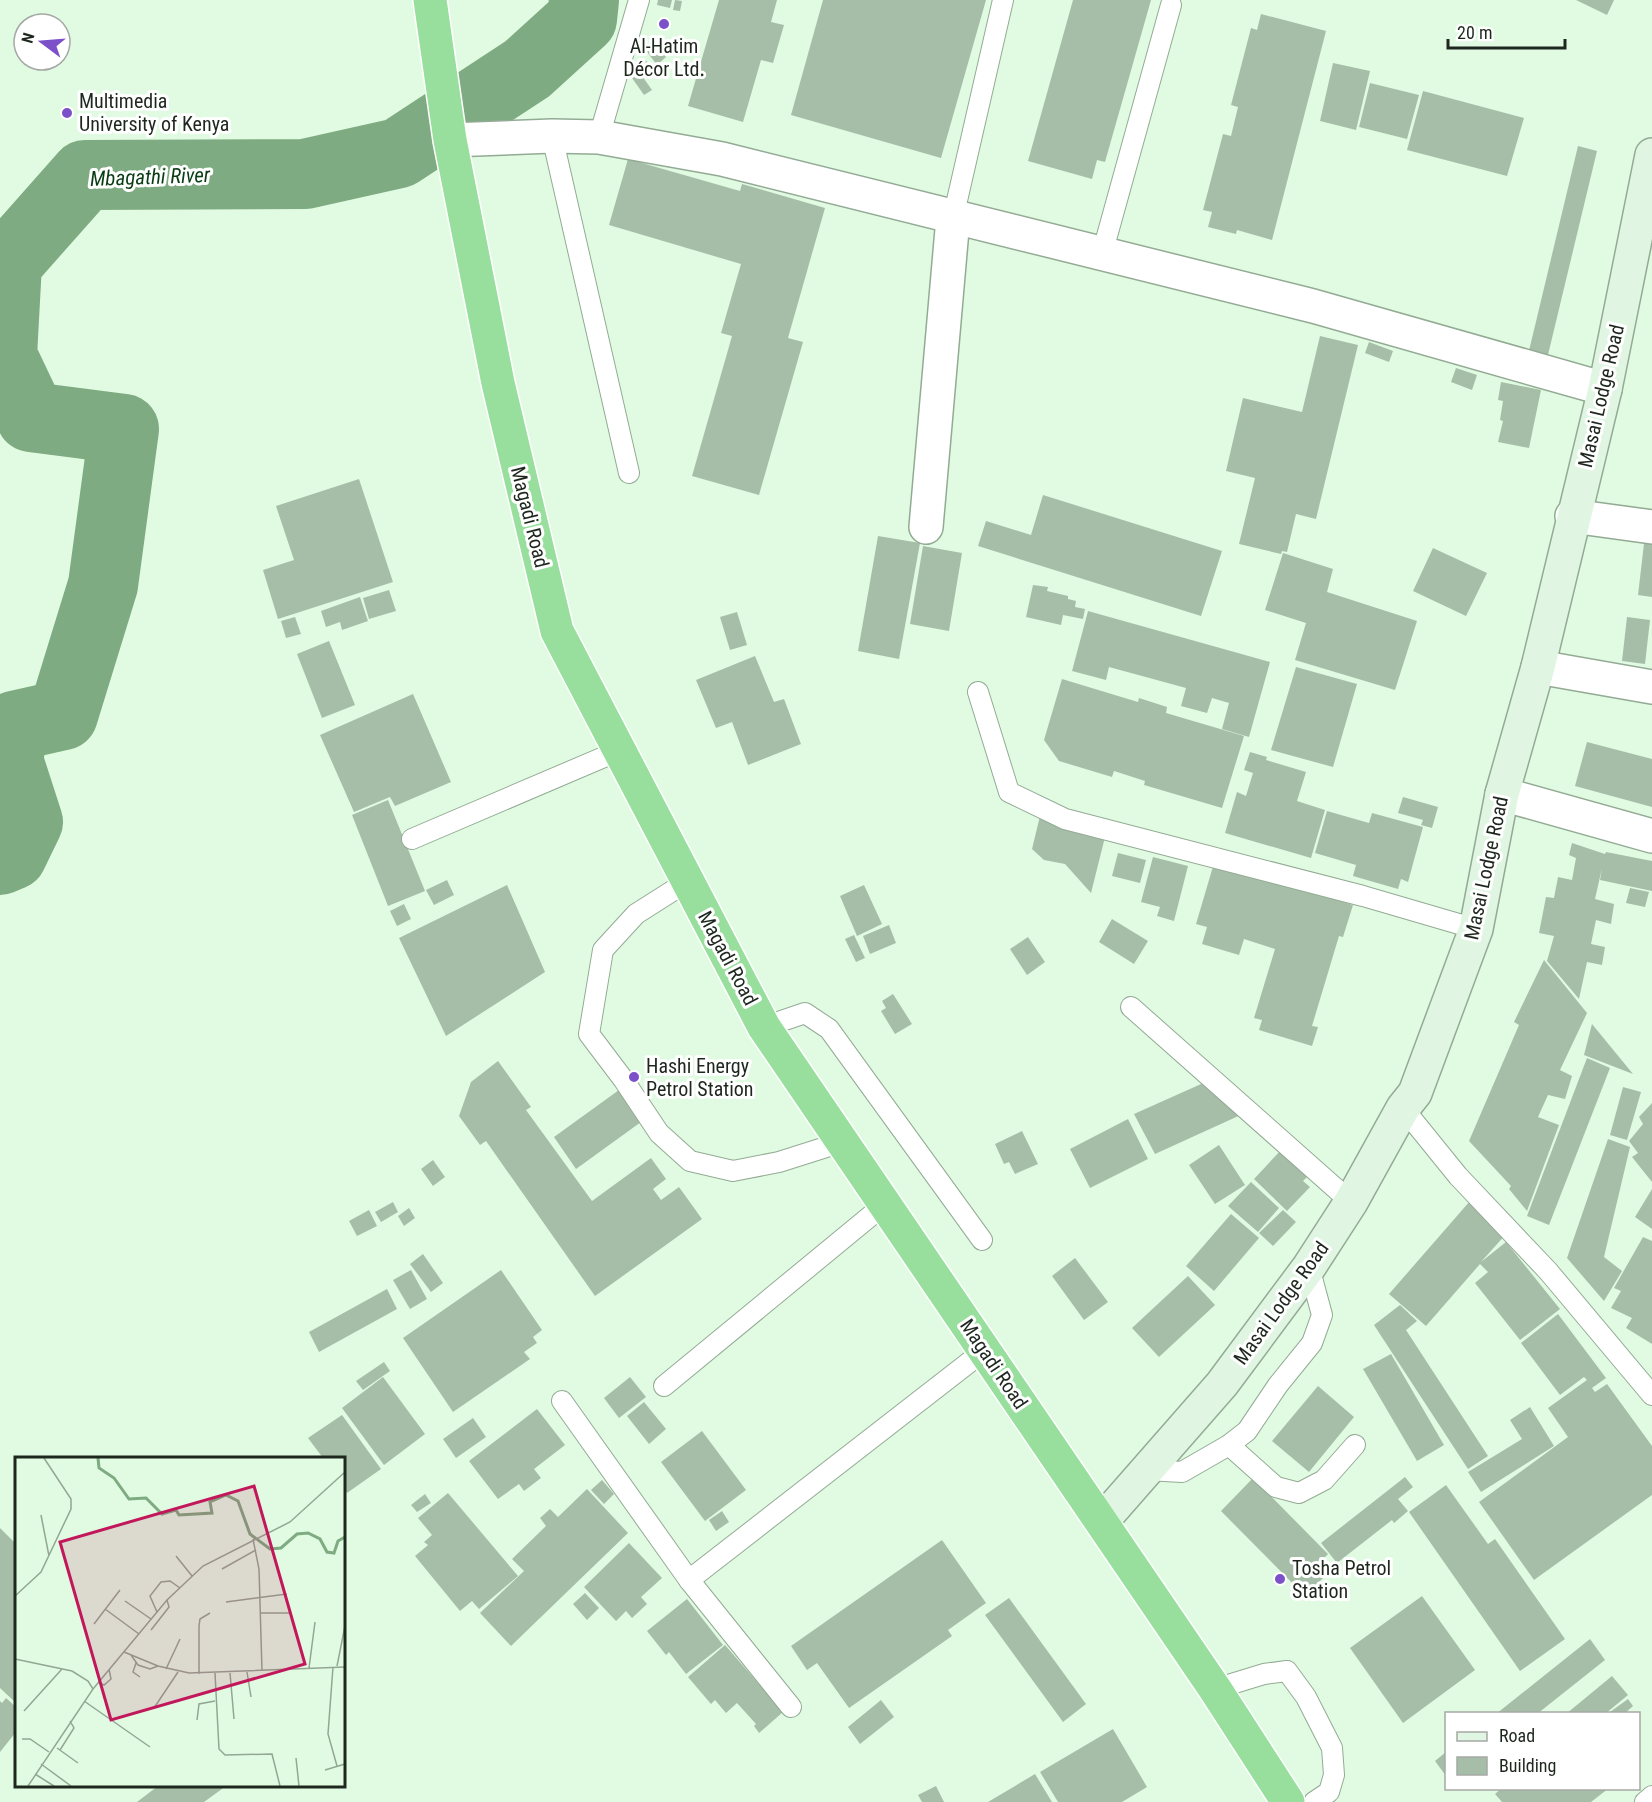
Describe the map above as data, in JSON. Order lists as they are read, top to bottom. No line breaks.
{"streets":{"highway":["Magadi Road"],"street":["Masai Lodge Road"]},"crossings":[["Masai Lodge Road","Magadi Road"]],"water":["Mbagathi River"],"places":["Al-Hatim Décor Ltd.","Multimedia University of Kenya","Hashi Energy Petrol Station","Tosha Petrol Station"],"legend":["Road","Building"],"scale_bar":"20 m","north":"left"}
